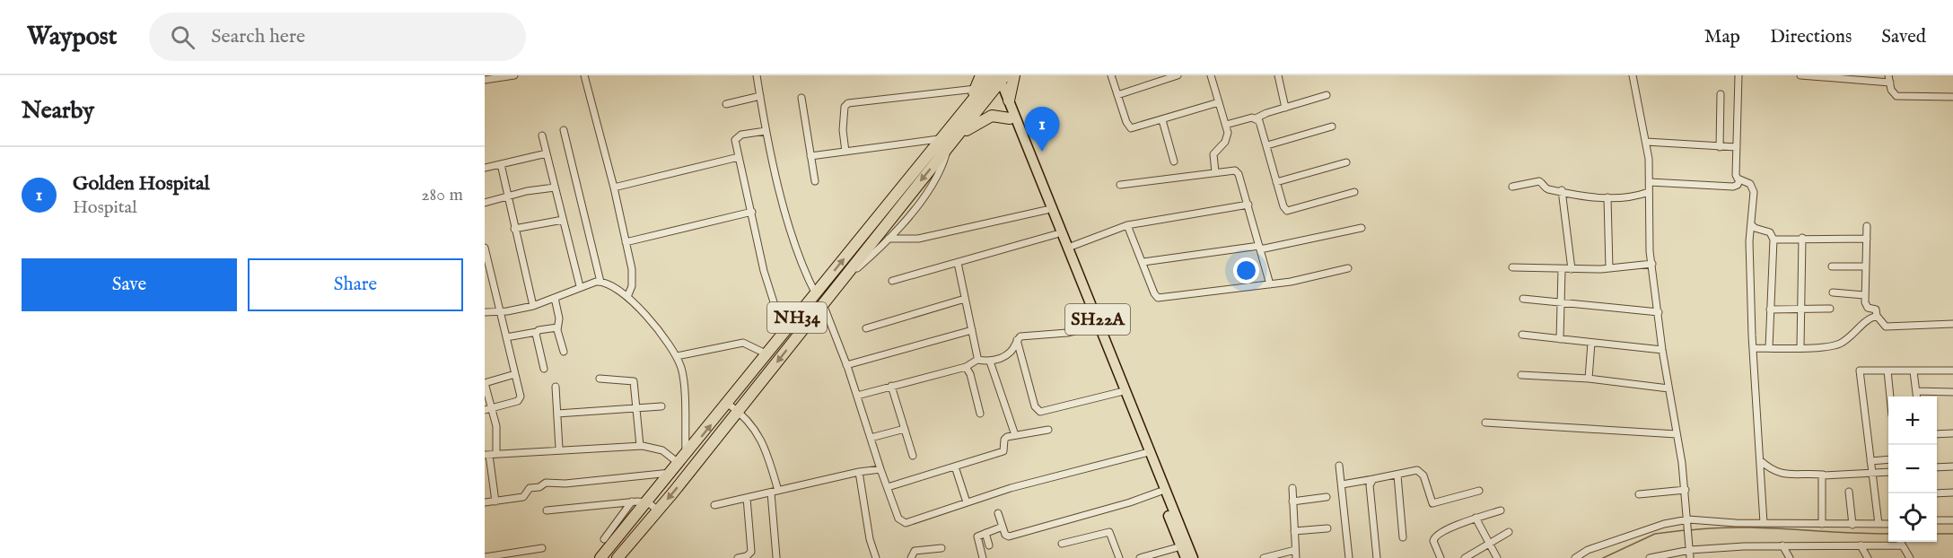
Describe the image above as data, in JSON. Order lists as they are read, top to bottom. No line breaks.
{"streets":{"highway":["NH34"],"main road":["SH22A"]},"crossings":[["NH34","SH22A"]],"page":{"header":"Waypost","search":"Search here","nav":["Map","Directions","Saved"],"heading":"Nearby","pins":"1","list":[{"mark":"1","name":"Golden Hospital","note":"Hospital","value":"280 m"}],"buttons":["Save","Share"],"map_buttons":["+","−"]}}
